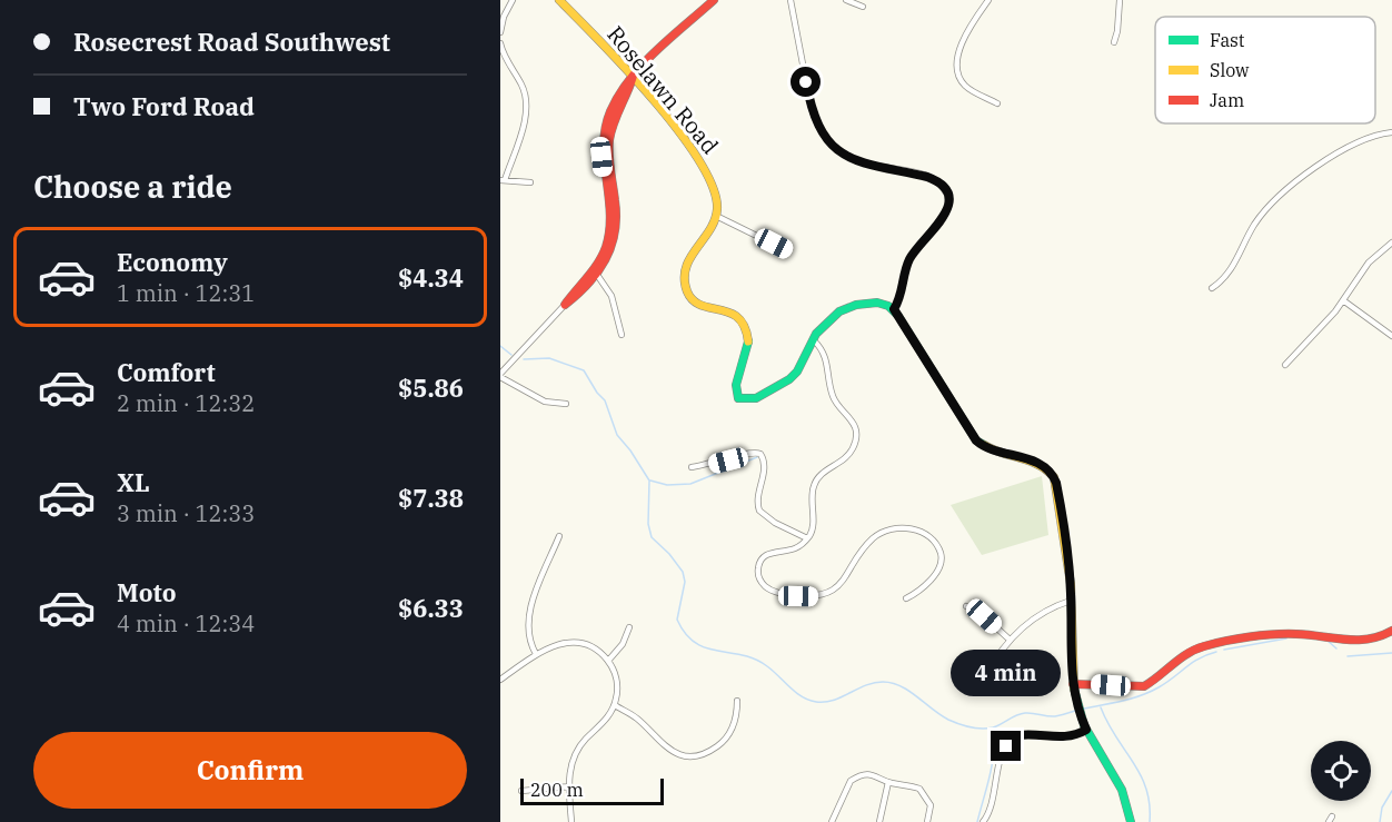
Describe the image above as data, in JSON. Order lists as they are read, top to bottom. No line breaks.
{"streets":{"street":["Roselawn Road"]},"legend":["Fast","Slow","Jam"],"scale_bar":"200 m","page":{"banner":["Rosecrest Road Southwest","Two Ford Road"],"heading":"Choose a ride","list":[{"name":"Economy","note":"1 min · 12:31","value":"$4.34"},{"name":"Comfort","note":"2 min · 12:32","value":"$5.86"},{"name":"XL","note":"3 min · 12:33","value":"$7.38"},{"name":"Moto","note":"4 min · 12:34","value":"$6.33"}],"bubble":"4 min","buttons":"Confirm","scale":"200 m"}}
